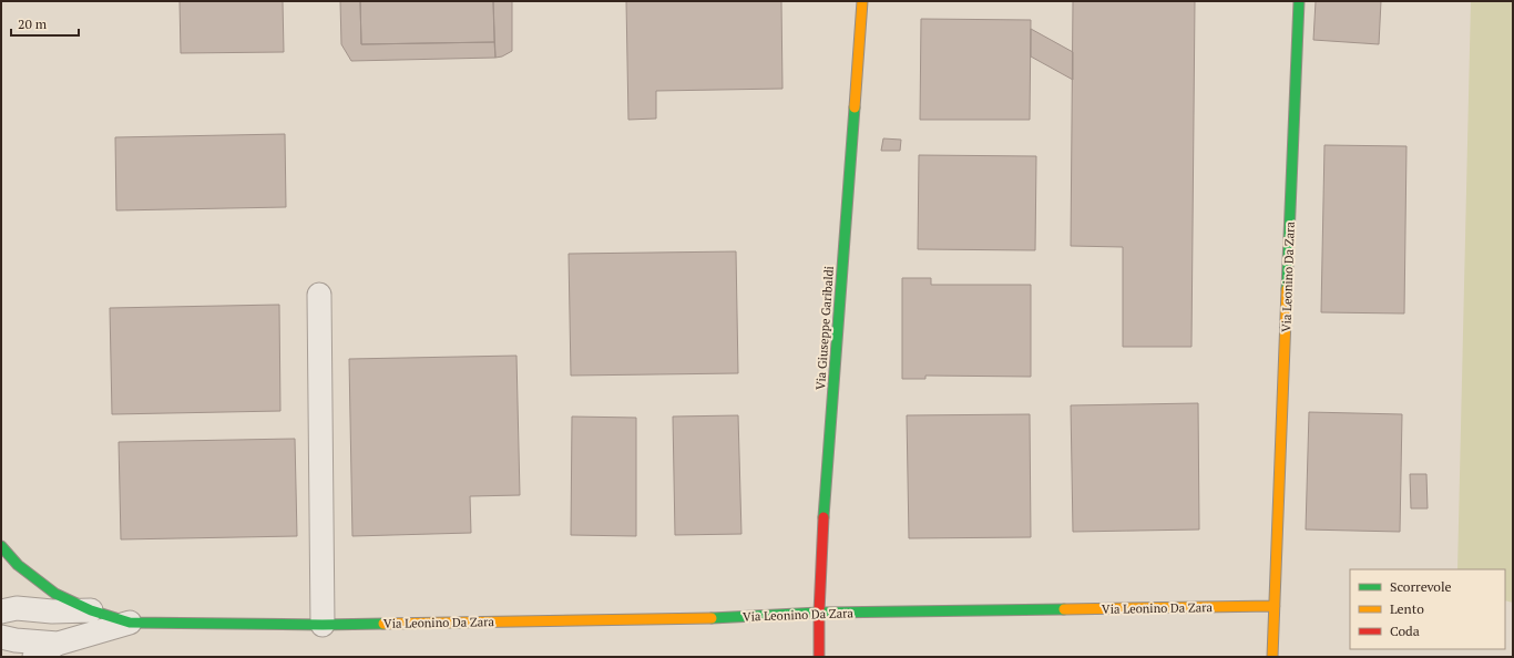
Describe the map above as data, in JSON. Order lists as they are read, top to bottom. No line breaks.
{"streets":{"street":["Via Leonino Da Zara","Via Giuseppe Garibaldi"]},"crossings":[["Via Leonino Da Zara","Via Giuseppe Garibaldi"]],"legend":["Scorrevole","Lento","Coda"],"scale_bar":"20 m"}
